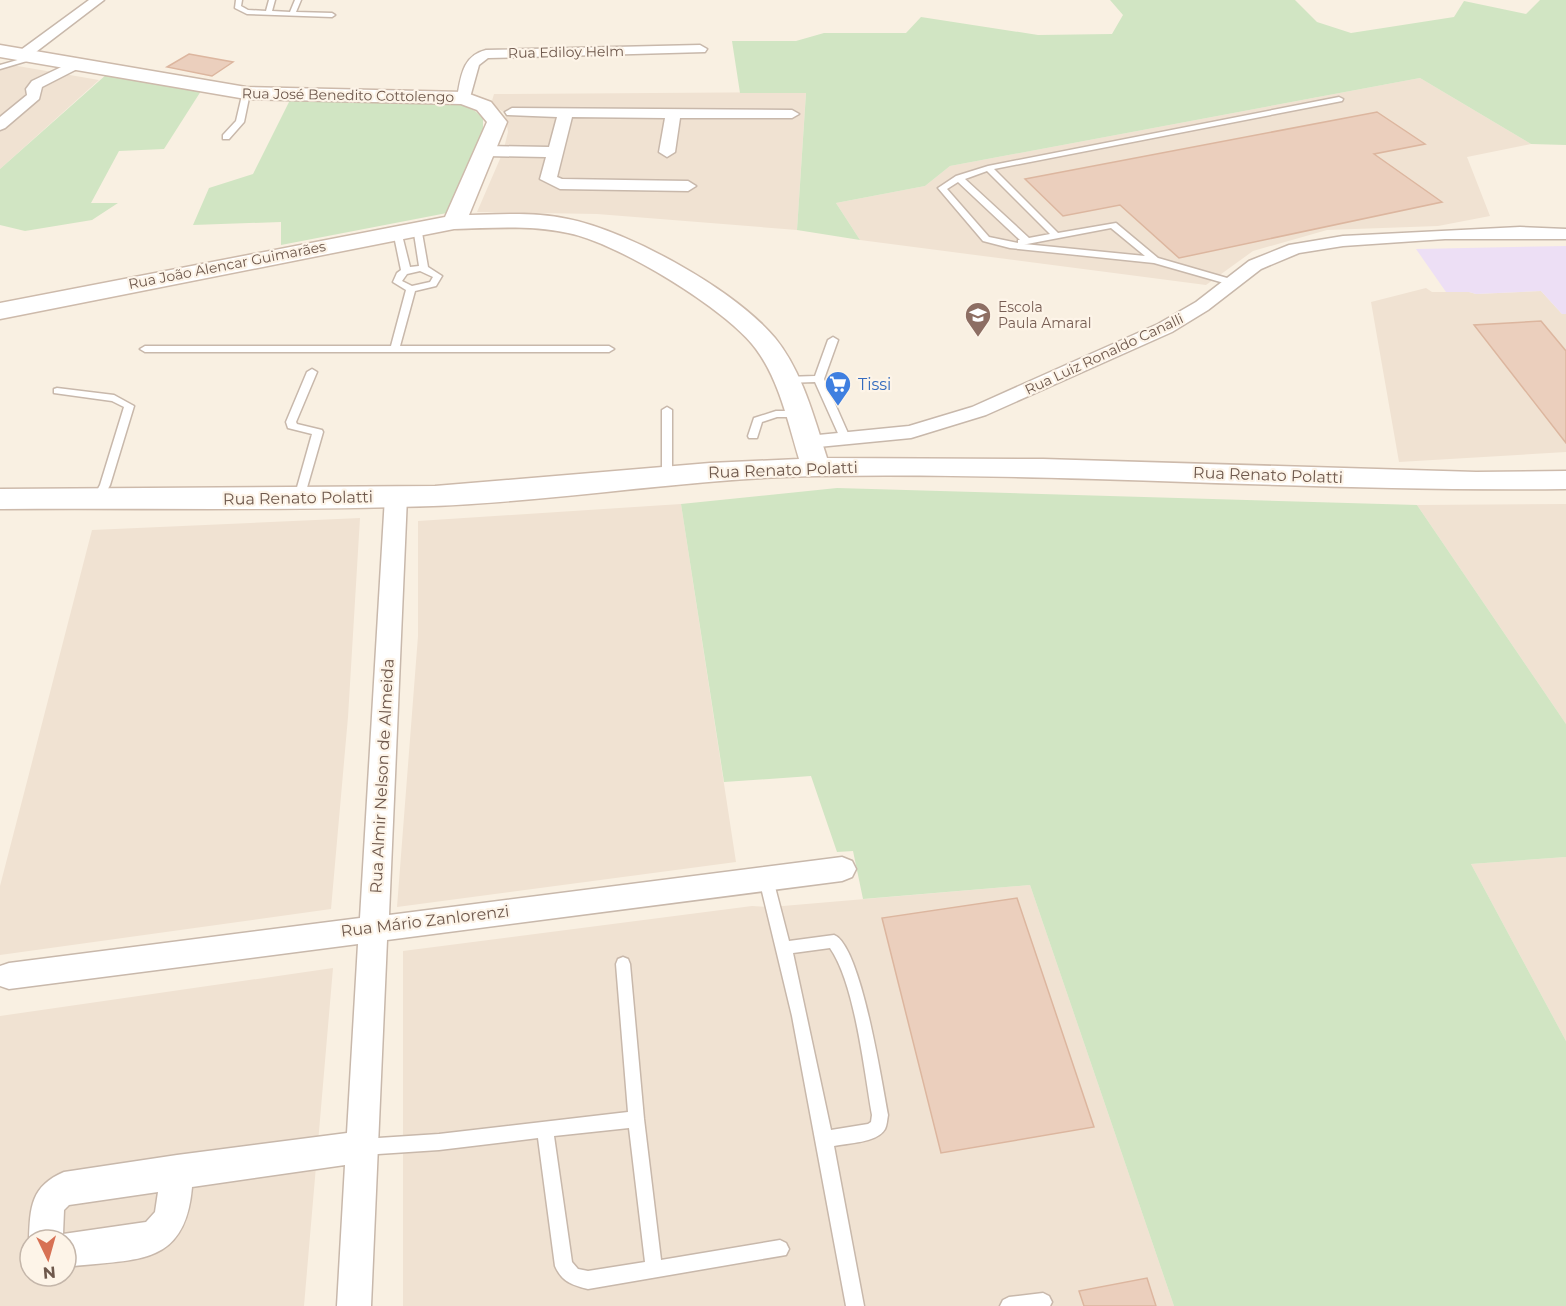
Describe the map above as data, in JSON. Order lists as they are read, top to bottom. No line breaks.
{"streets":{"main road":["Rua José Benedito Cottolengo","Rua João Alencar Guimarães","Rua Renato Polatti"],"street":["Rua Ediloy Helm","Rua Luiz Ronaldo Canalli","Rua Almir Nelson de Almeida","Rua Mário Zanlorenzi"]},"crossings":[["Rua Ediloy Helm","Rua José Benedito Cottolengo"],["Rua José Benedito Cottolengo","Rua João Alencar Guimarães"],["Rua Luiz Ronaldo Canalli","Rua Renato Polatti"],["Rua Renato Polatti","Rua Almir Nelson de Almeida"],["Rua Almir Nelson de Almeida","Rua Mário Zanlorenzi"]],"places":{"school or university":["Escola Paula Amaral"],"supermarket":["Tissi"]},"north":"bottom"}
